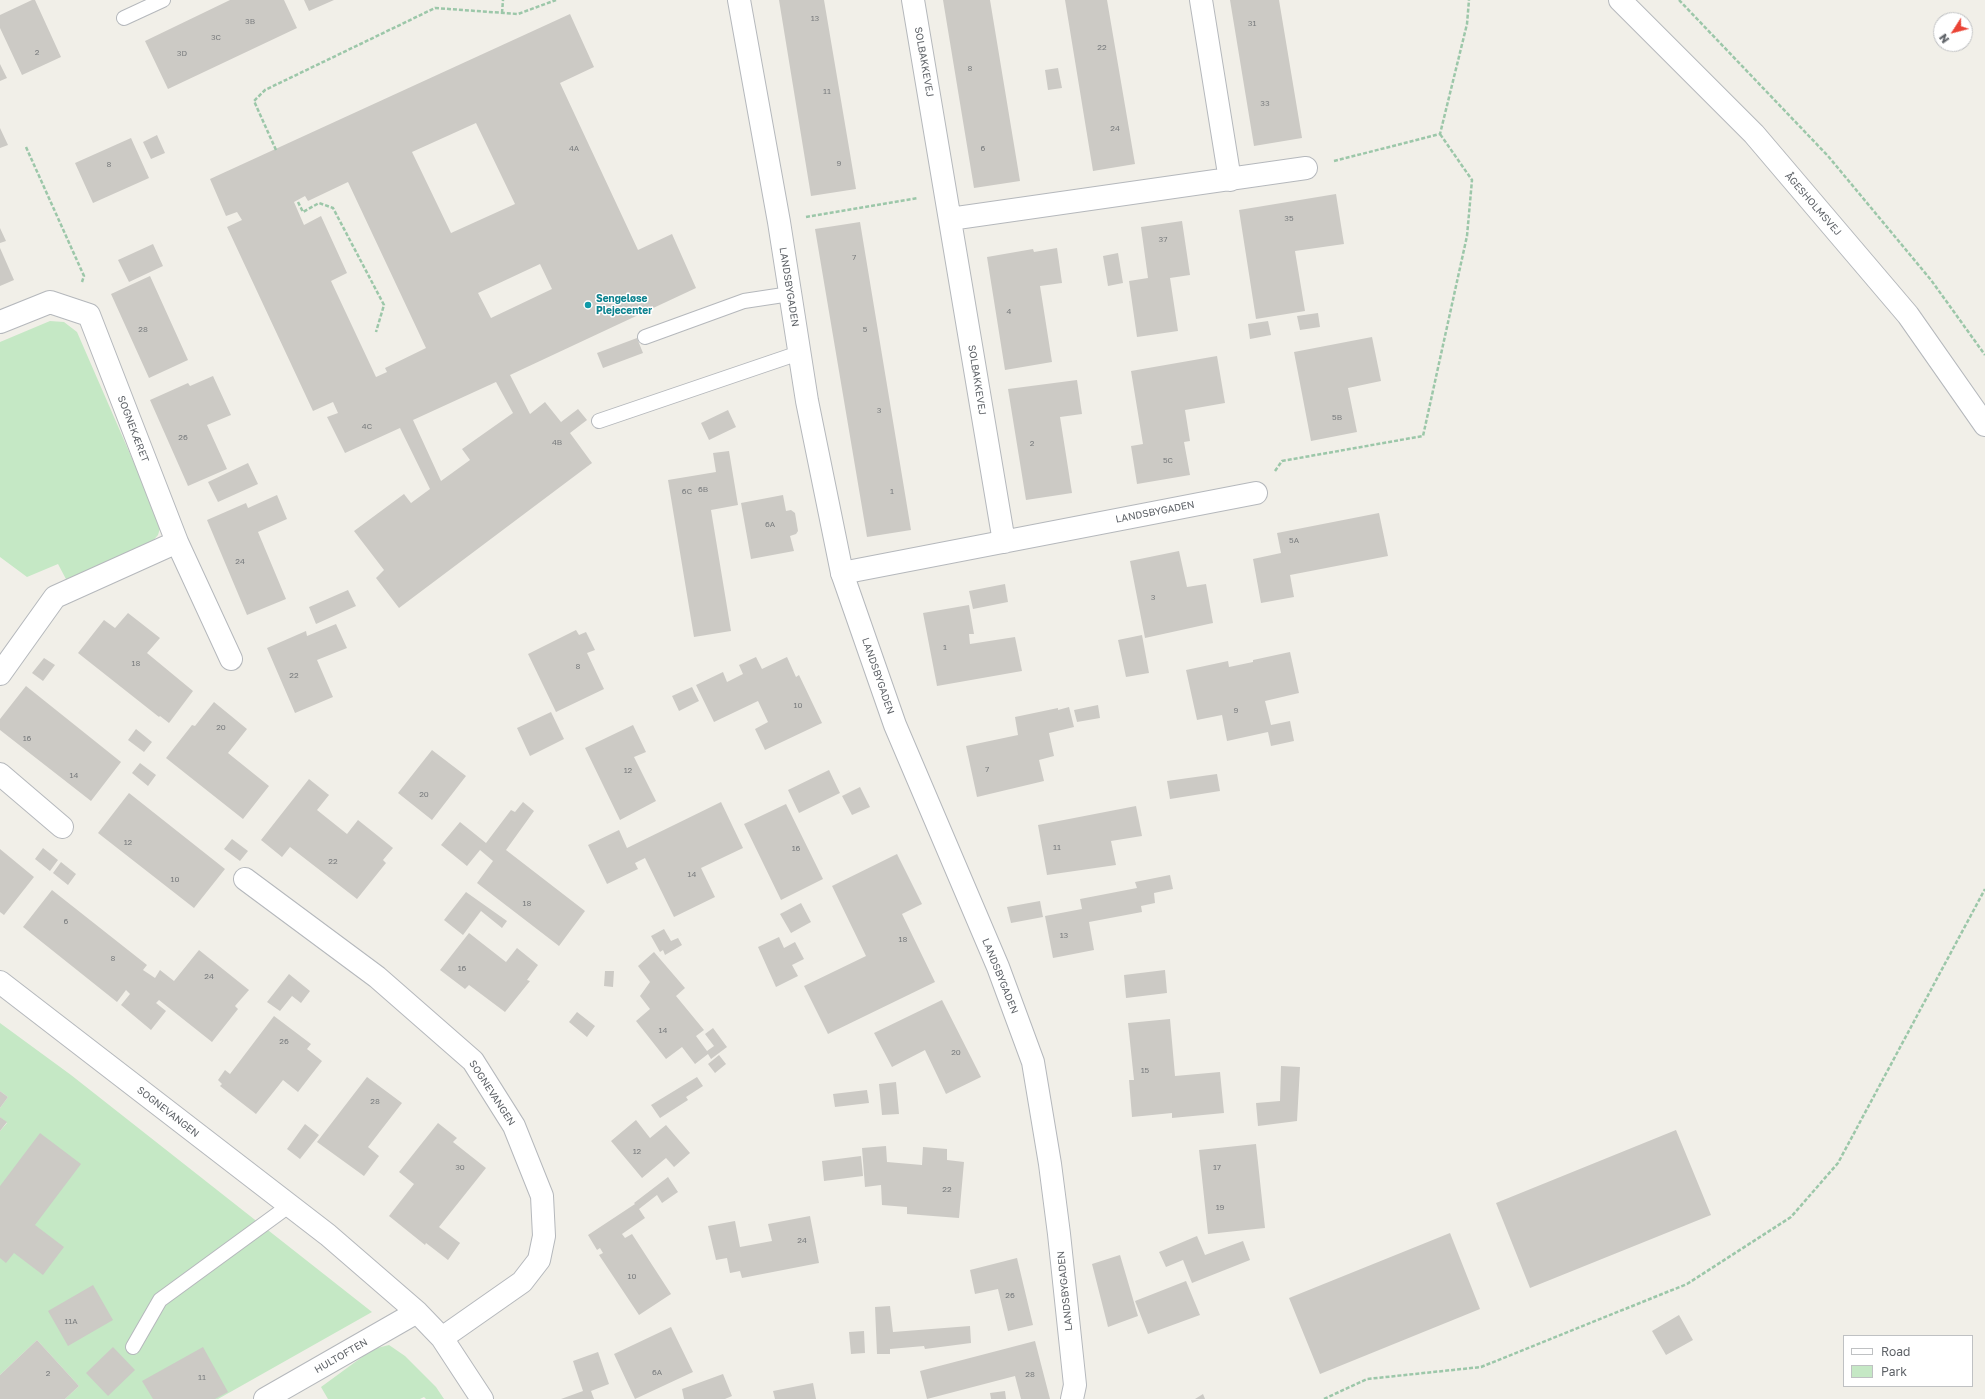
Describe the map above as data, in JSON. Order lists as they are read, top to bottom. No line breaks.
{"streets":{"street":["SOLBAKKEVEJ","ÅGESHOLMSVEJ","LANDSBYGADEN","SOGNEKÆRET","SOGNEVANGEN","HULTOFTEN"]},"crossings":[["SOLBAKKEVEJ","LANDSBYGADEN"],["SOGNEVANGEN","HULTOFTEN"]],"places":["Sengeløse Plejecenter"],"house_numbers":["13","3B","31","3C","22","2","3D","8","11","33","24","4A","6","9","8","35","37","7","4","28","5","3","5B","4C","26","4B","2","5C","6B","6C","1","6A","5A","24","3","1","18","8","22","10","9","20","16","7","12","14","20","12","11","16","22","14","10","18","6","13","18","8","16","24","14","26","20","15","28","12","30","17","22","19","24","10","26","11A","6A","2","28","11"],"legend":["Road","Park"],"north":"bottom left"}
